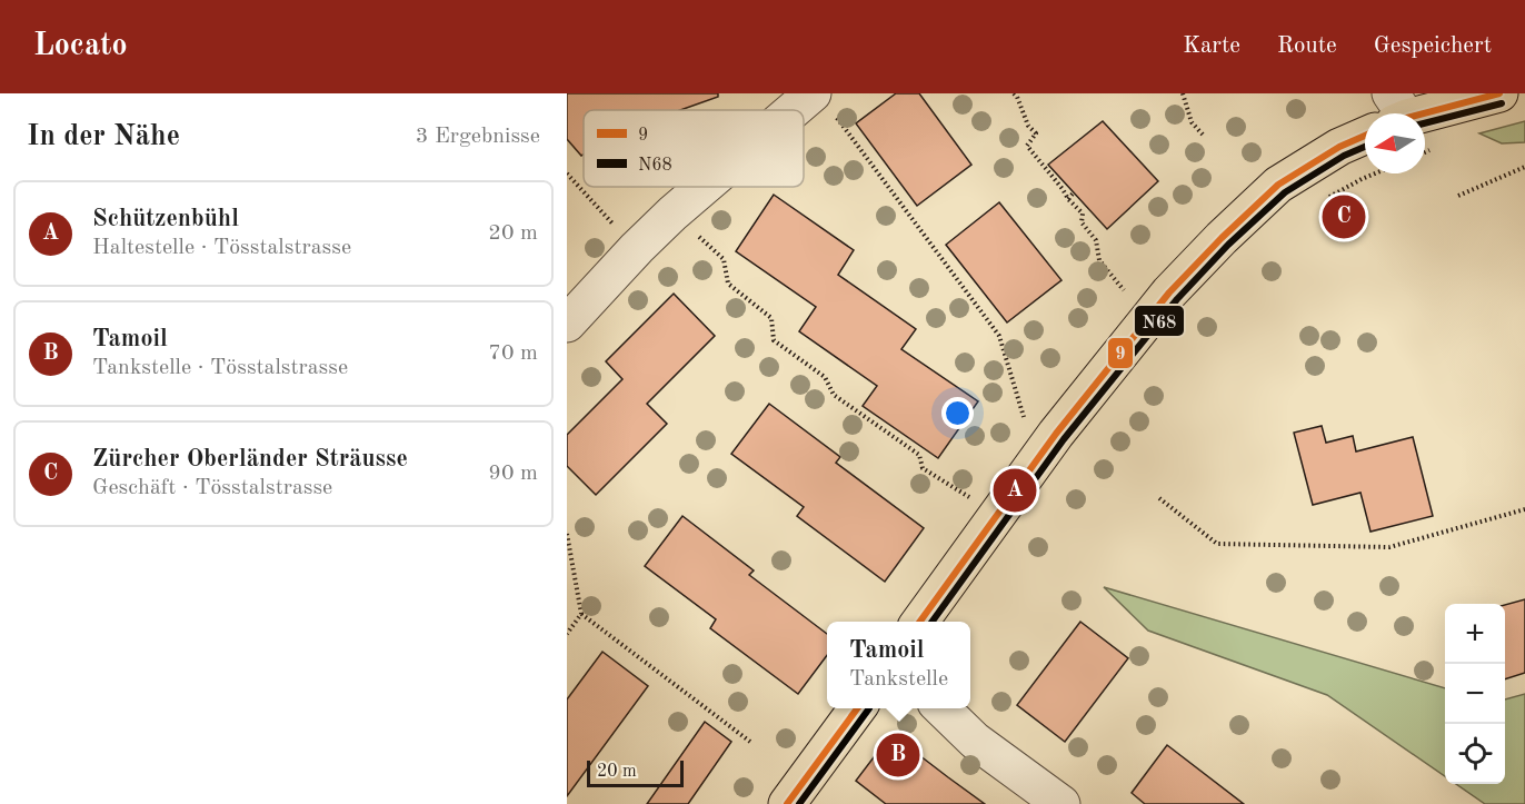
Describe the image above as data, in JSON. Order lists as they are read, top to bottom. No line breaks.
{"lines":["transit line 9","transit line N68"],"legend":["9","N68"],"scale_bar":"20 m","north":"left","page":{"header":"Locato","nav":["Karte","Route","Gespeichert"],"heading":["In der Nähe","3 Ergebnisse"],"list":[{"mark":"A","name":"Schützenbühl","note":"Haltestelle · Tösstalstrasse","value":"20 m"},{"mark":"B","name":"Tamoil","note":"Tankstelle · Tösstalstrasse","value":"70 m"},{"mark":"C","name":"Zürcher Oberländer Sträusse","note":"Geschäft · Tösstalstrasse","value":"90 m"}],"pins":["C","A","B"],"map_buttons":["+","−"],"popup":["Tamoil","Tankstelle"],"scale":"20 m"}}
